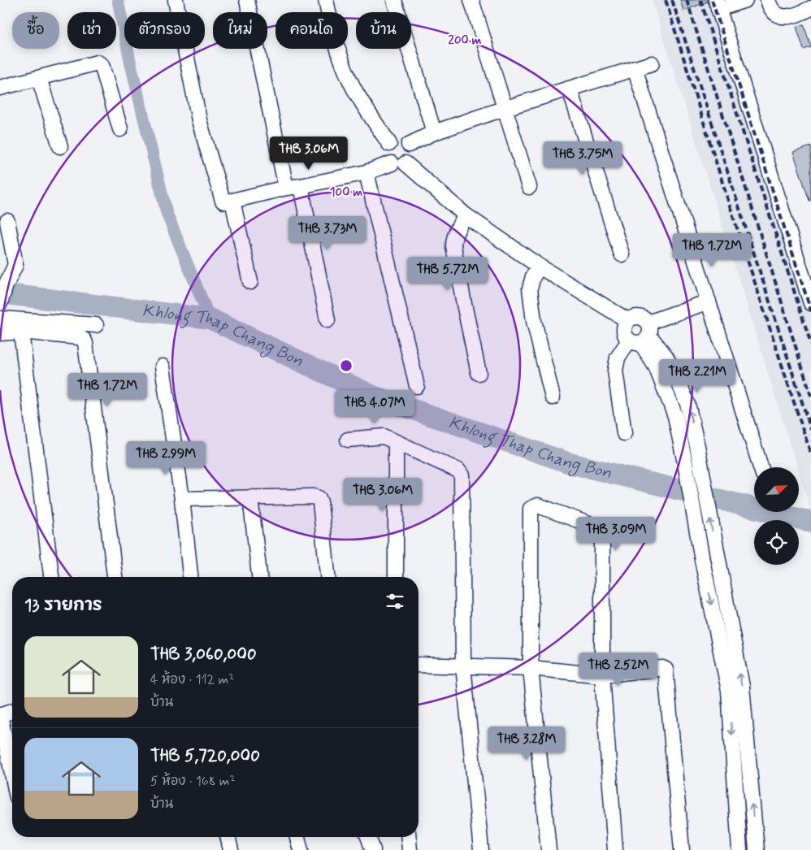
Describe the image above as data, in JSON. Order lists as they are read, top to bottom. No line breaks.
{"water":["Khlong Thap Chang Bon"],"north":"top right","page":{"chip":["ซื้อ","เช่า","ตัวกรอง","ใหม่","คอนโด","บ้าน"],"price":["THB 3.06M","THB 3.75M","THB 3.73M","THB 1.72M","THB 5.72M","THB 2.21M","THB 1.72M","THB 4.07M","THB 2.99M","THB 3.06M","THB 3.09M","THB 2.52M","THB 3.28M"],"heading":"13 รายการ","list":[{"name":"THB 3,060,000","note":"4 ห้อง · 112 m² · บ้าน"},{"name":"THB 5,720,000","note":"5 ห้อง · 168 m² · บ้าน"}]},"rings":["200 m","100 m"]}
